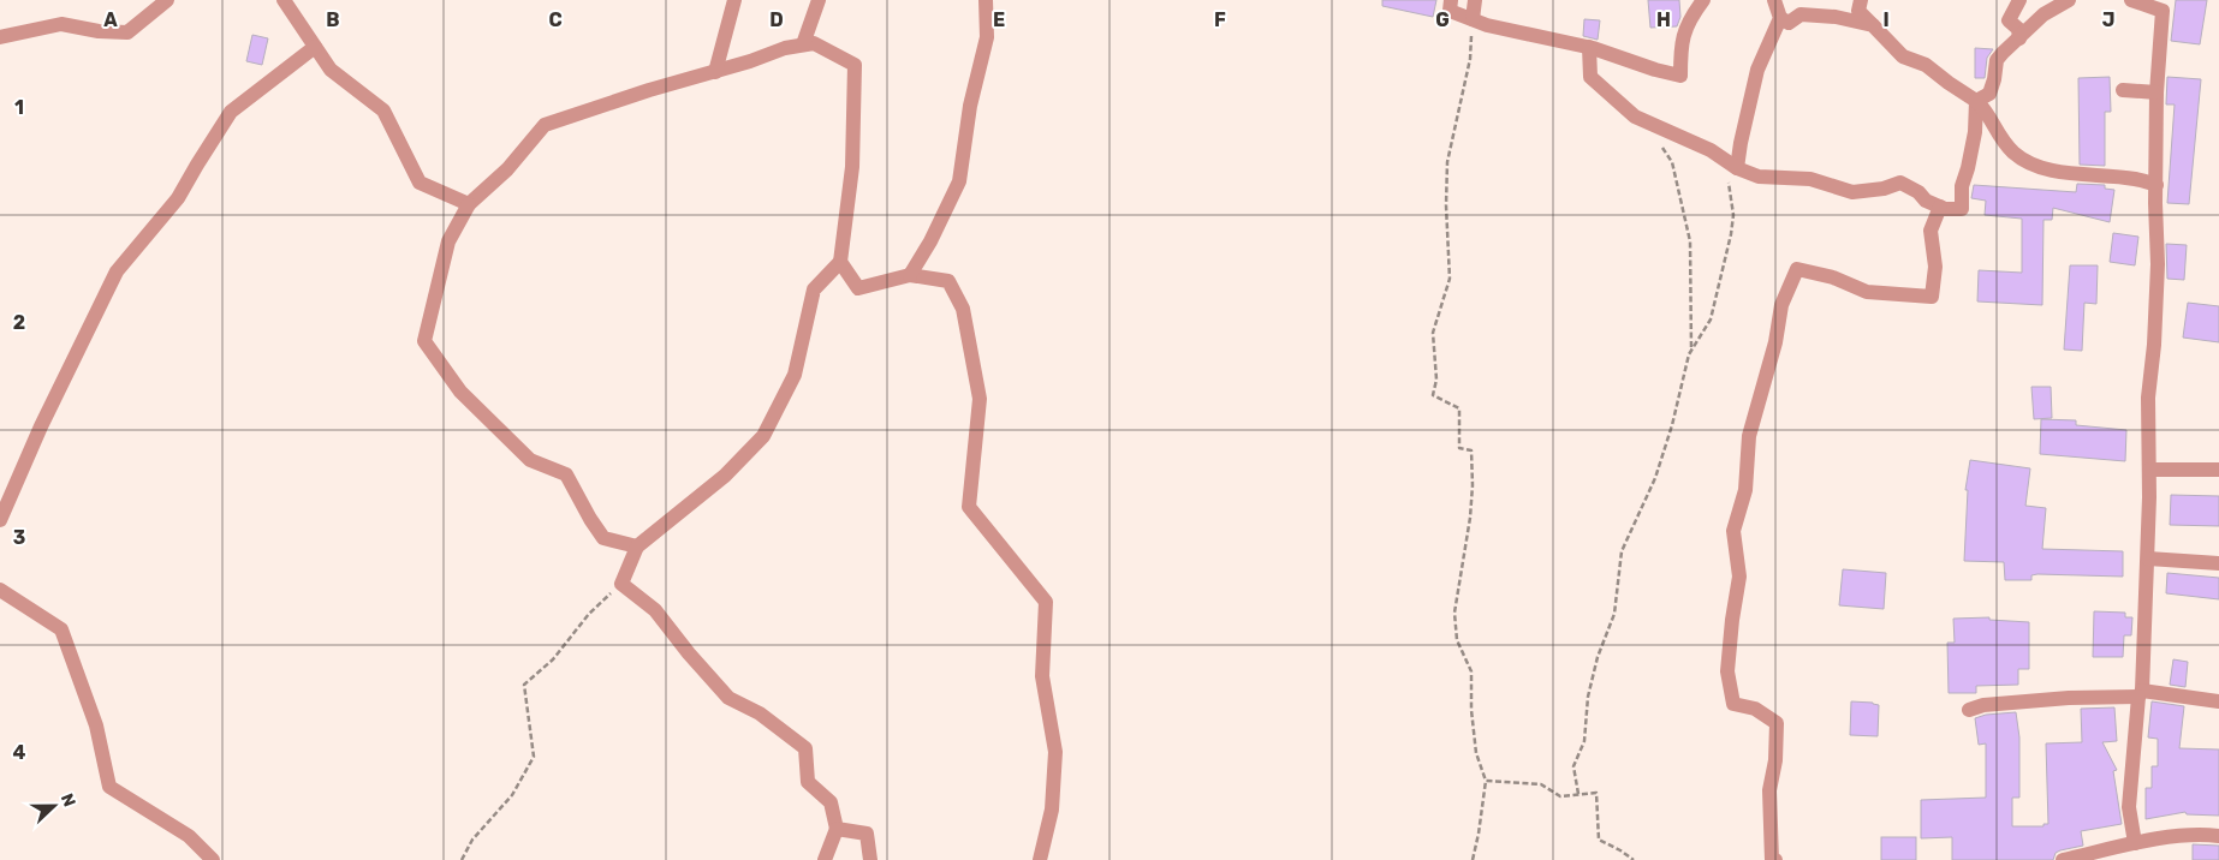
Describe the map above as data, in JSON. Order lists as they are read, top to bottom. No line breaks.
{"north":"right","grid":{"columns":["A","B","C","D","E","F","G","H","I","J"],"rows":["1","2","3","4"]}}
